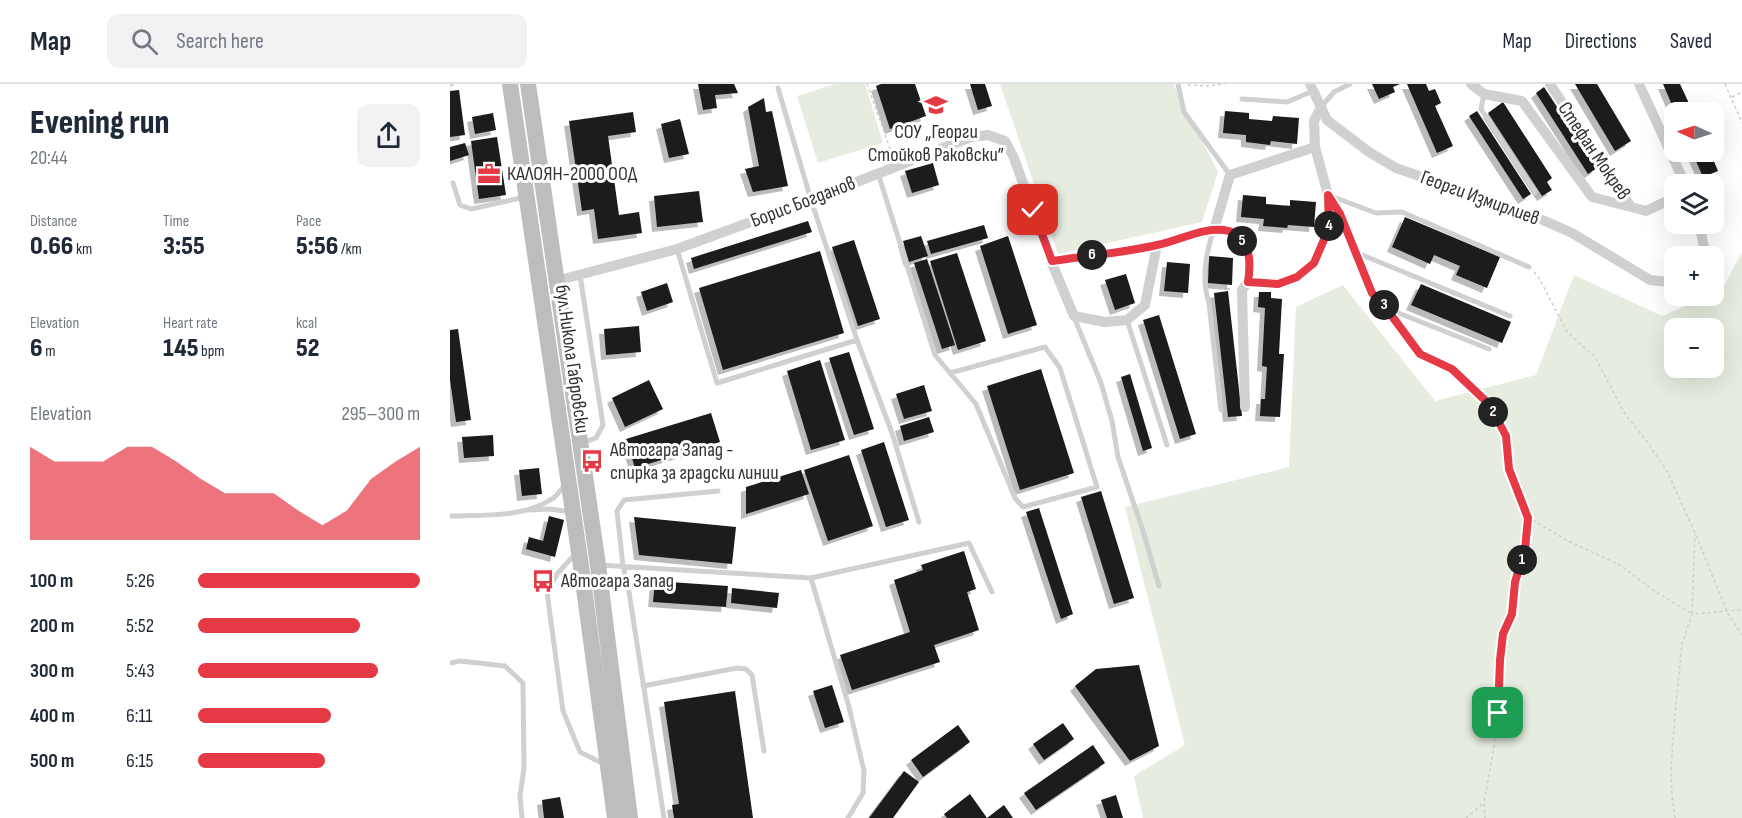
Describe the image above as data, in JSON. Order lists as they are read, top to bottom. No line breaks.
{"streets":{"street":["Стефан Мокрев","Георги Измирлиев","Борис Богданов","бул.Никола Габровски"]},"crossings":[["Борис Богданов","бул.Никола Габровски"]],"places":{"school or university":["СОУ „Георги Стойков Раковски”"],"office":["КАЛОЯН-2000 ООД"],"bus stop":["Автогара Запад - спирка за градски линии","Автогара Запад"]},"north":"left","page":{"header":"Map","search":"Search here","nav":["Map","Directions","Saved"],"heading":["Evening run","20:44"],"map_buttons":["+","−"],"stats":[["Distance","0.66 km"],["Time","3:55"],["Pace","5:56 /km"],["Elevation","6 m"],["Heart rate","145 bpm"],["kcal","52"]],"pins":["4","5","6","3","2","1"],"chart":["Elevation","295–300 m"],"list":[{"name":"100 m","note":"5:26"},{"name":"200 m","note":"5:52"},{"name":"300 m","note":"5:43"},{"name":"400 m","note":"6:11"},{"name":"500 m","note":"6:15"}]}}
